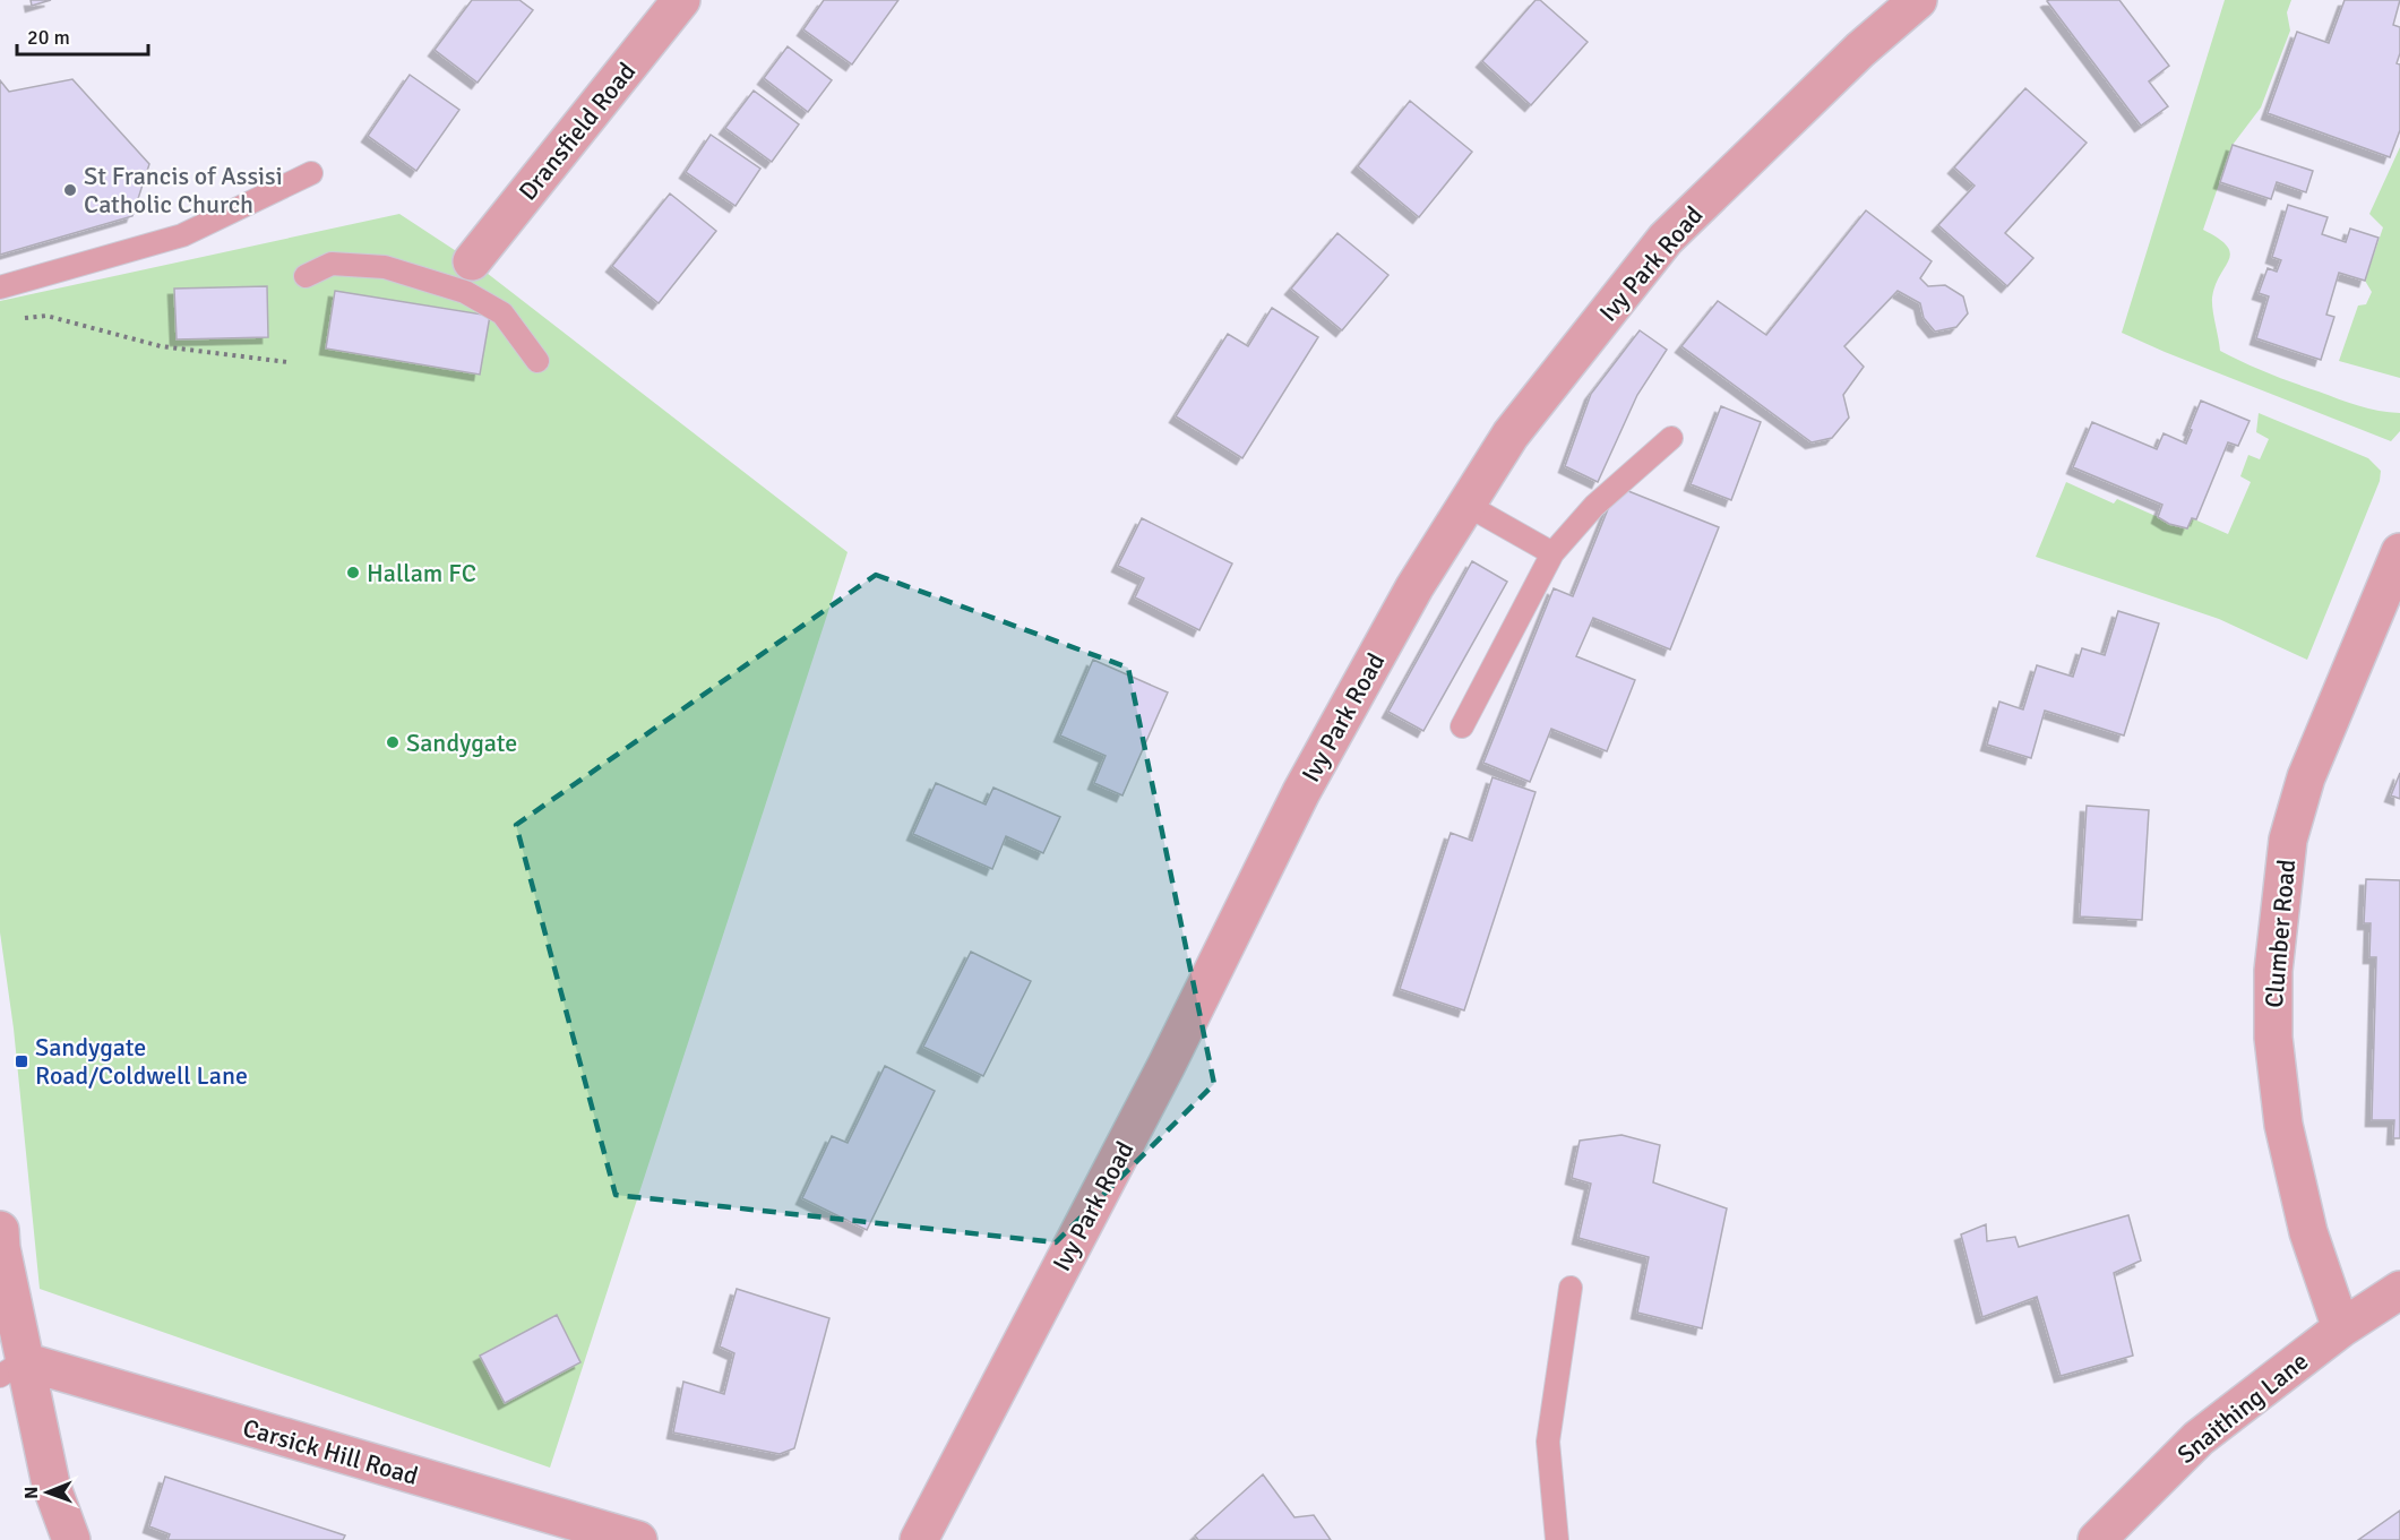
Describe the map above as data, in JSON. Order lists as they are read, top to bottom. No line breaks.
{"streets":{"street":["Dransfield Road","Ivy Park Road","Clumber Road","Snaithing Lane","Carsick Hill Road"]},"crossings":[["Clumber Road","Snaithing Lane"]],"places":{"other":["St Francis of Assisi Catholic Church","Hallam FC","Sandygate"],"transit":["Sandygate Road/Coldwell Lane"]},"scale_bar":"20 m","north":"left"}
